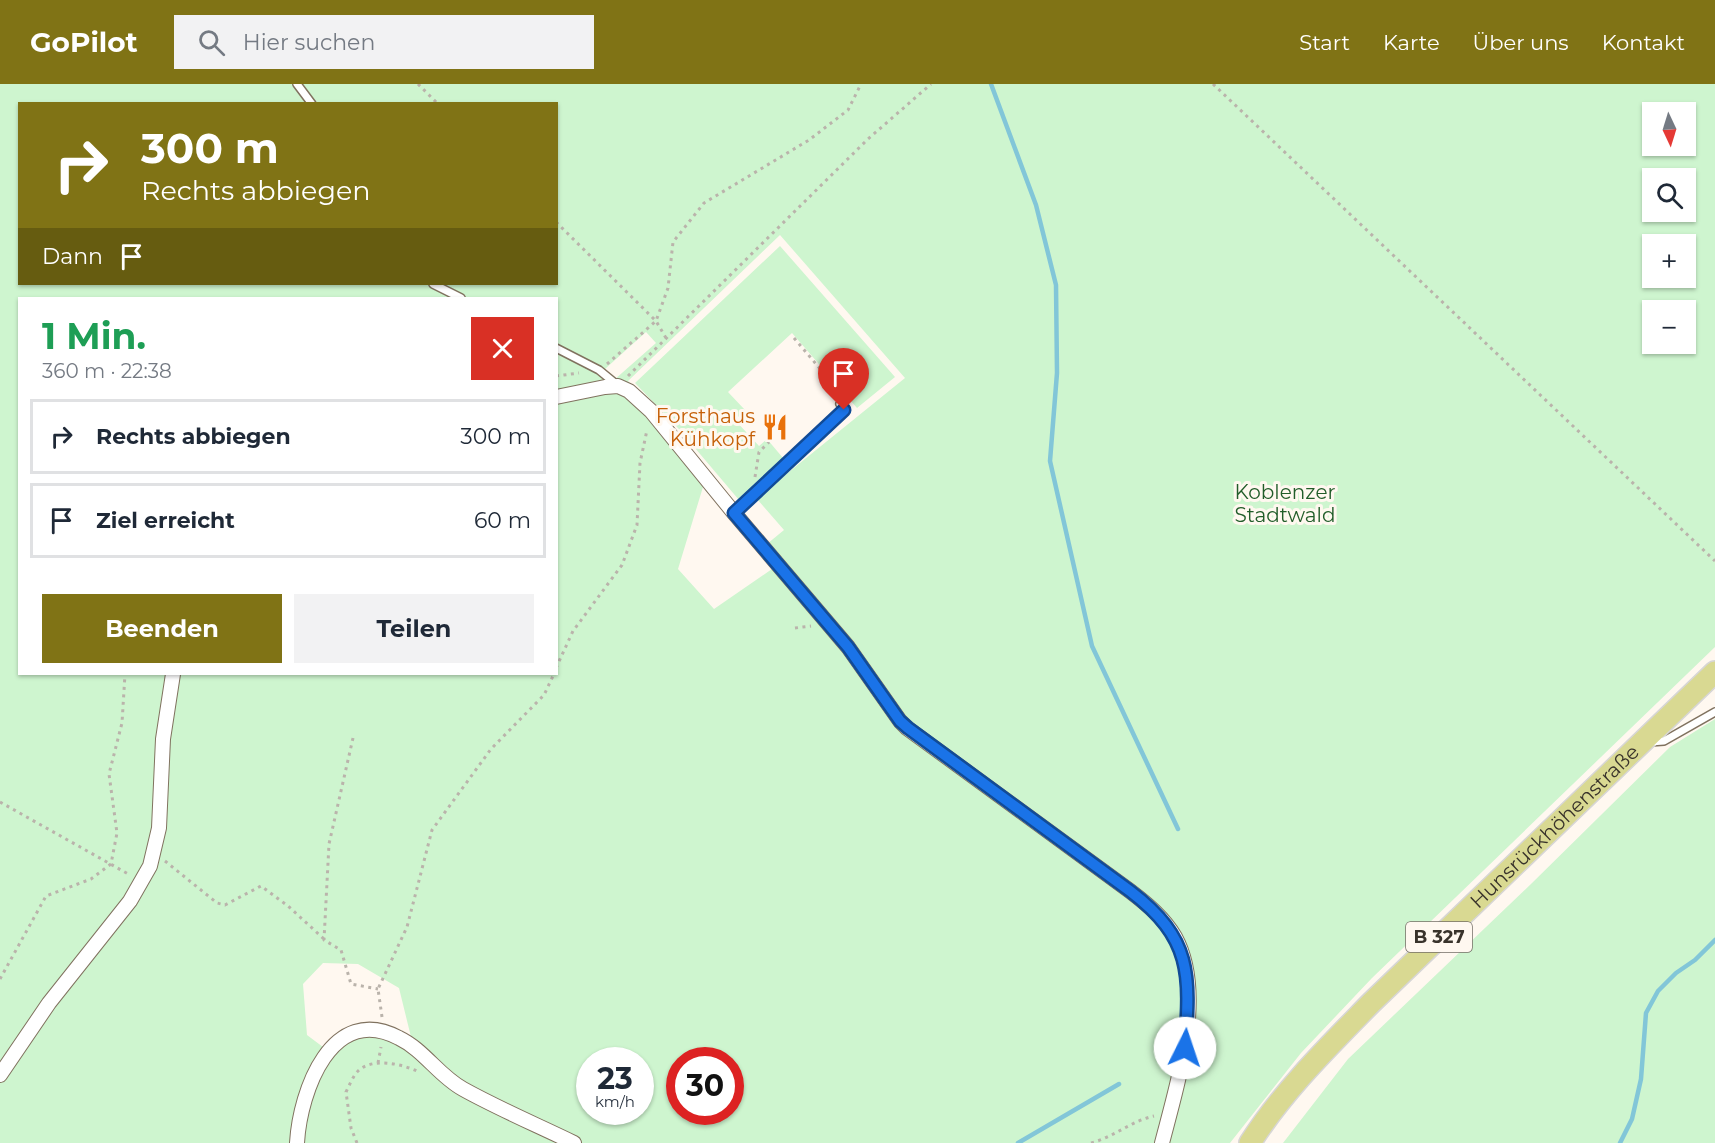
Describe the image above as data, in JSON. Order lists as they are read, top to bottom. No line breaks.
{"streets":{"main road":["Hunsrückhöhenstraße","B 327"]},"parks":["Koblenzer Stadtwald"],"places":{"restaurant":["Forsthaus Kühkopf"]},"north":"bottom","page":{"header":"GoPilot","search":"Hier suchen","nav":["Start","Karte","Über uns","Kontakt"],"map_buttons":["+","−"],"turn":["300 m","Rechts abbiegen"],"then":"Dann","heading":["1 Min.","360 m · 22:38"],"list":[{"name":"Rechts abbiegen","value":"300 m"},{"name":"Ziel erreicht","value":"60 m"}],"buttons":["Beenden","Teilen"],"speed":"23 km/h","limit":"30"}}
